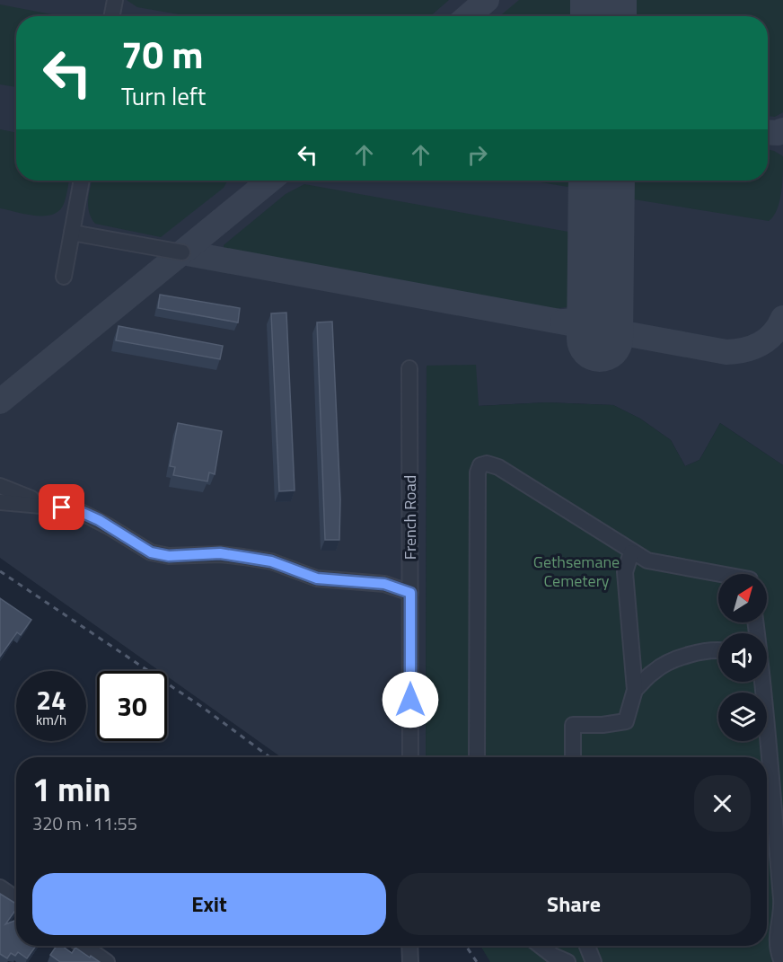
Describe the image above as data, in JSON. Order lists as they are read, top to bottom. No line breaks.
{"streets":{"street":["French Road"]},"parks":["Gethsemane Cemetery"],"north":"top right","page":{"turn":["70 m","Turn left"],"speed":"24 km/h","limit":"30","heading":["1 min","320 m · 11:55"],"buttons":["Exit","Share"]}}
